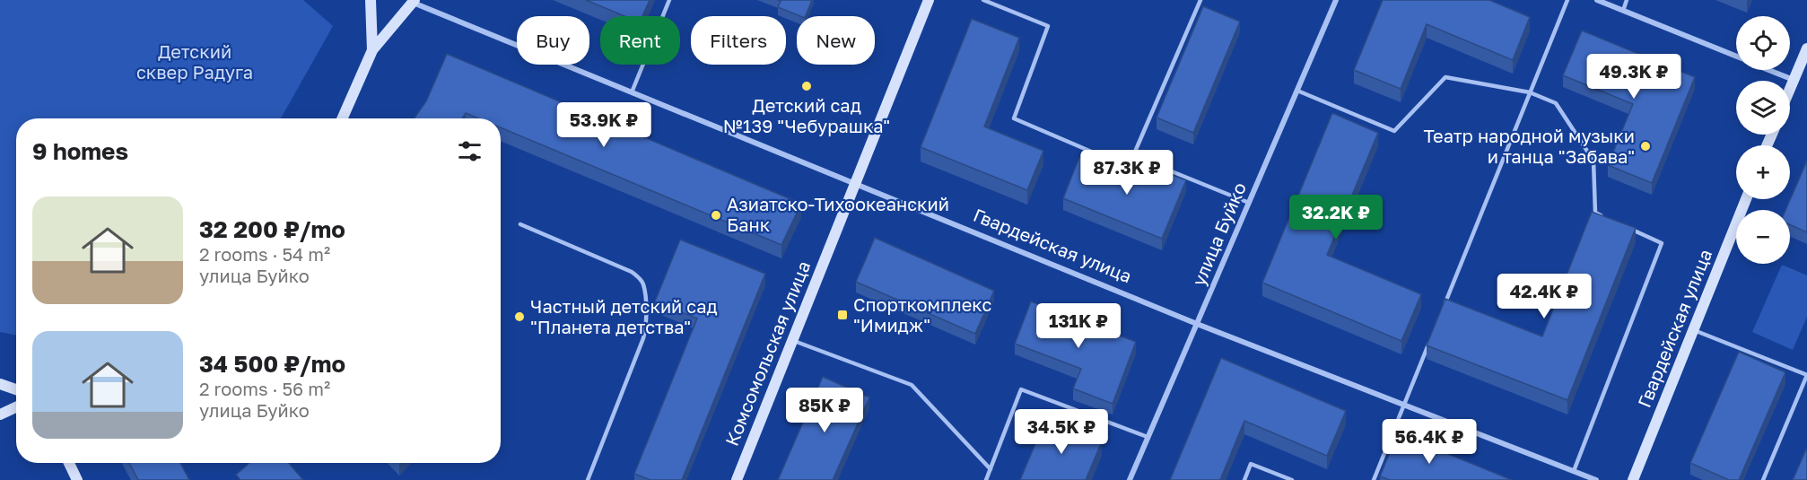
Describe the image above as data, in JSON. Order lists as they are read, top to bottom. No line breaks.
{"streets":{"street":["улица Буйко","Гвардейская улица","Комсомольская улица"]},"crossings":[["улица Буйко","Гвардейская улица"],["Гвардейская улица","Комсомольская улица"]],"parks":["Детский сквер Радуга"],"places":{"other":["Детский сад №139 \"Чебурашка\"","Театр народной музыки и танца \"Забава\"","Азиатско-Тихоокеанский Банк","Частный детский сад \"Планета детства\""],"transit":["Спорткомплекс \"Имидж\""]},"page":{"map_buttons":["+","−"],"chip":["Buy","Rent","Filters","New"],"price":["49.3K ₽","53.9K ₽","87.3K ₽","32.2K ₽","42.4K ₽","131K ₽","85K ₽","34.5K ₽","56.4K ₽"],"heading":"9 homes","list":[{"name":"32 200 ₽/mo","note":"2 rooms · 54 m² · улица Буйко"},{"name":"34 500 ₽/mo","note":"2 rooms · 56 m² · улица Буйко"}]}}
